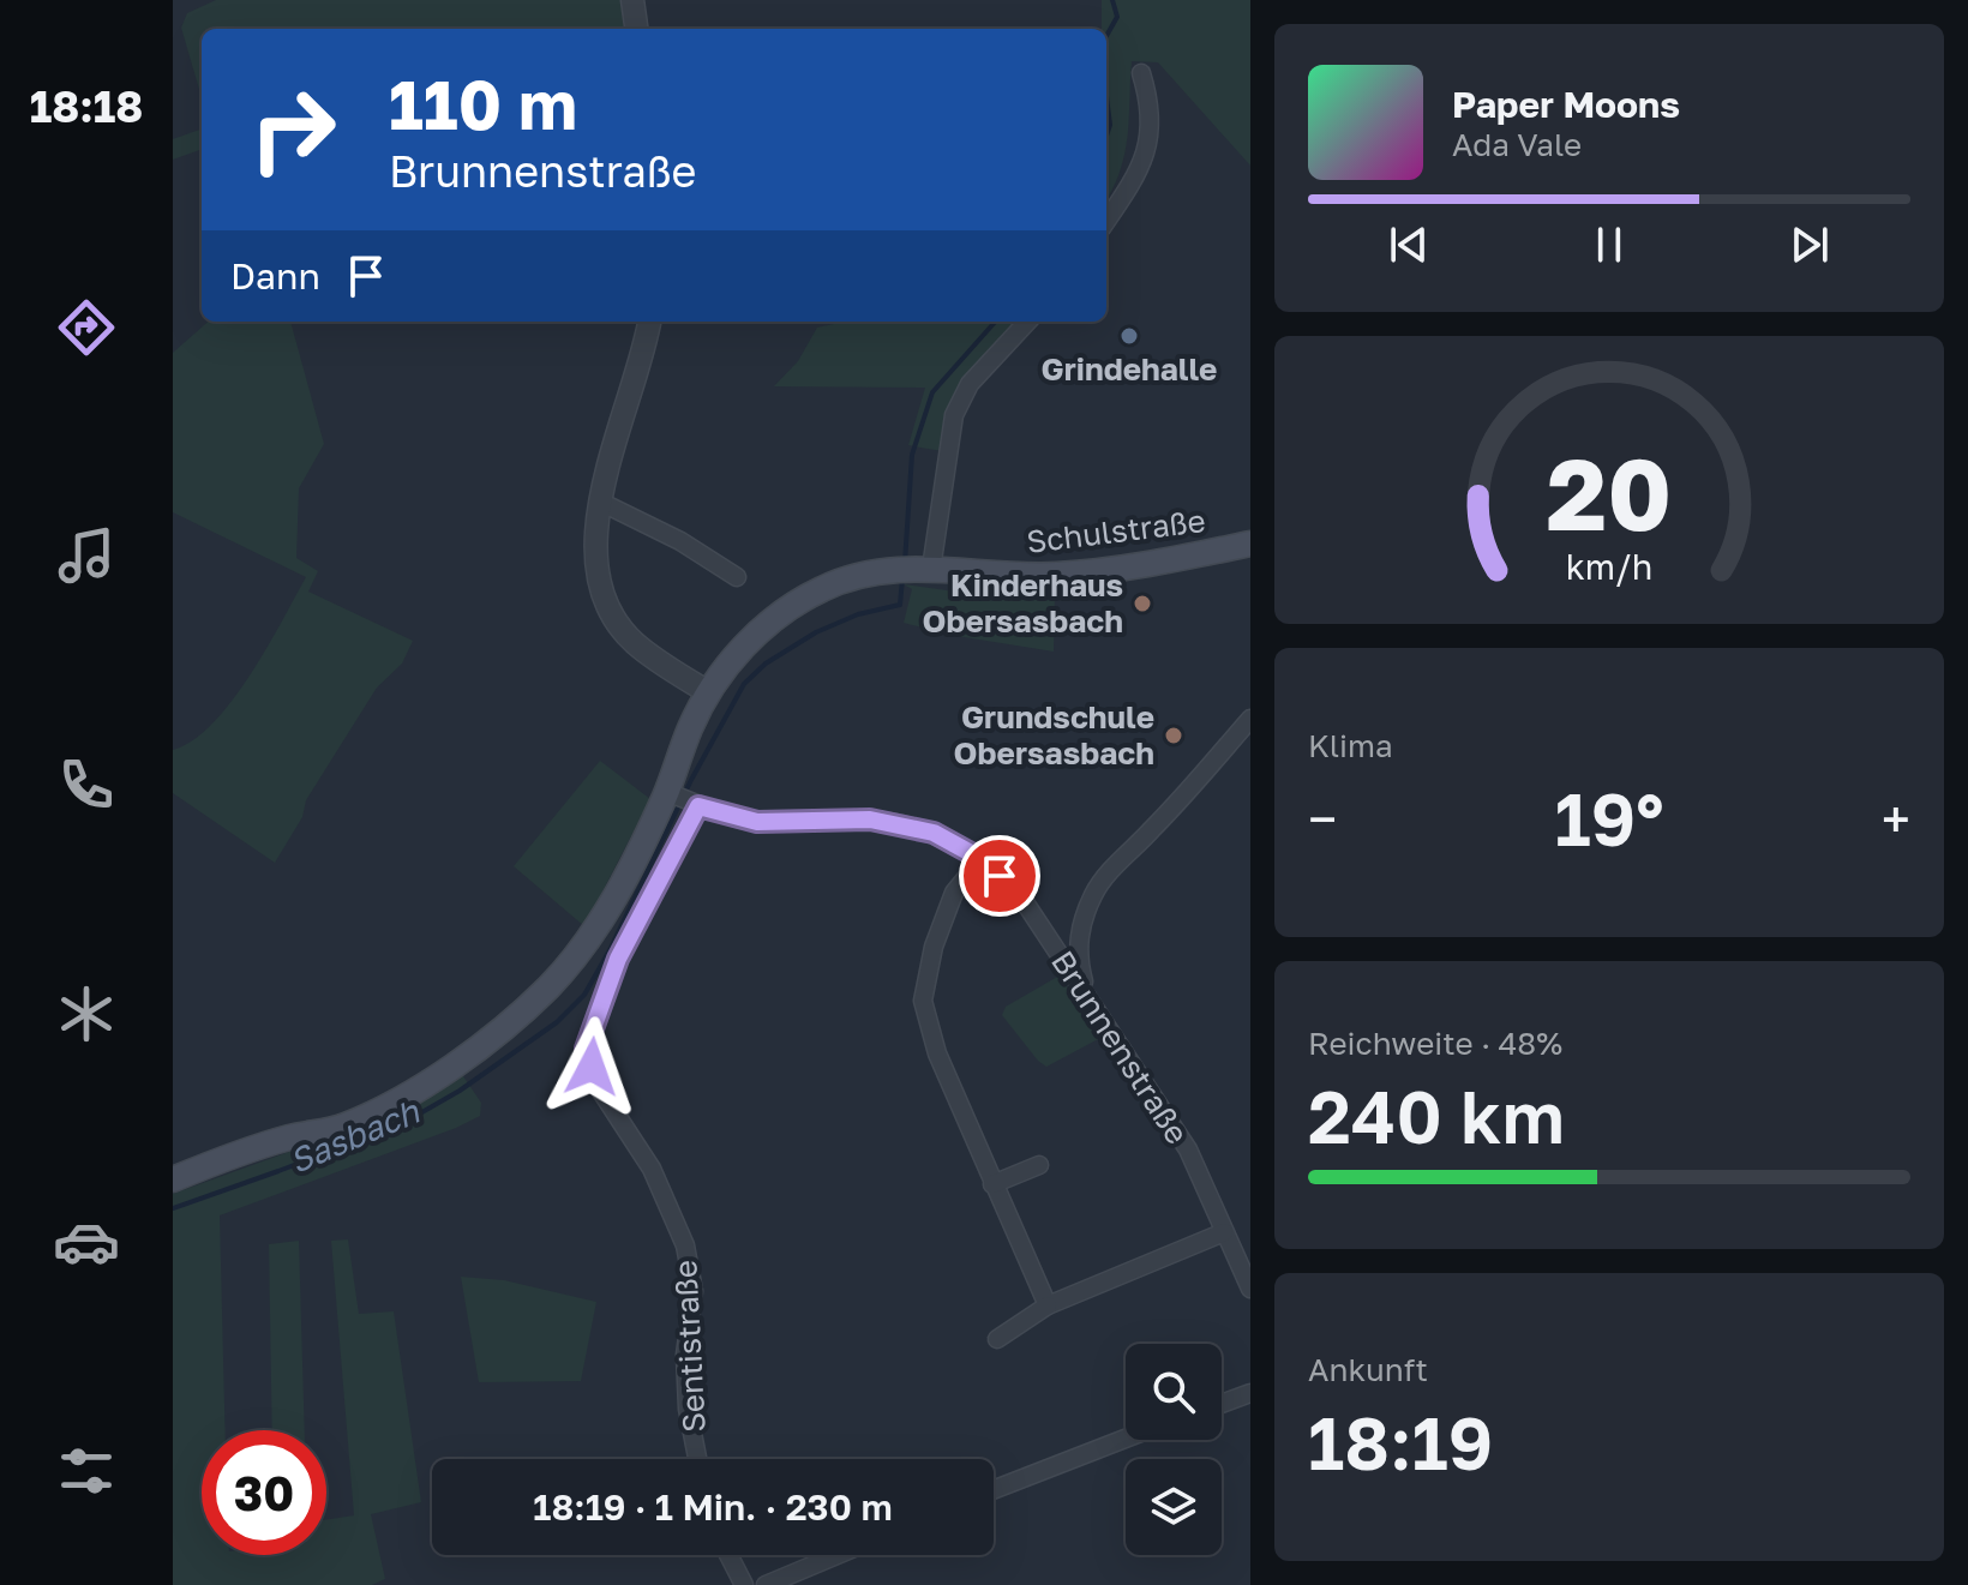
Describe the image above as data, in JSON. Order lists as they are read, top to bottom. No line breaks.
{"streets":{"main road":["Schulstraße"],"street":["Brunnenstraße","Sentistraße"]},"crossings":[["Schulstraße","Brunnenstraße"],["Brunnenstraße","Sentistraße"]],"water":["Sasbach"],"places":["Grindehalle","Kinderhaus Obersasbach","Grundschule Obersasbach"],"page":{"tabs":"18:18","turn":["110 m","Brunnenstraße"],"song":["Paper Moons","Ada Vale"],"then":"Dann","tile":["Klima",["Reichweite · 48%","240 km"],["Ankunft","18:19"]],"heat":["−","19°","+"],"limit":"30","trip":"18:19 · 1 Min. · 230 m","gauge":["20","km/h"]}}
